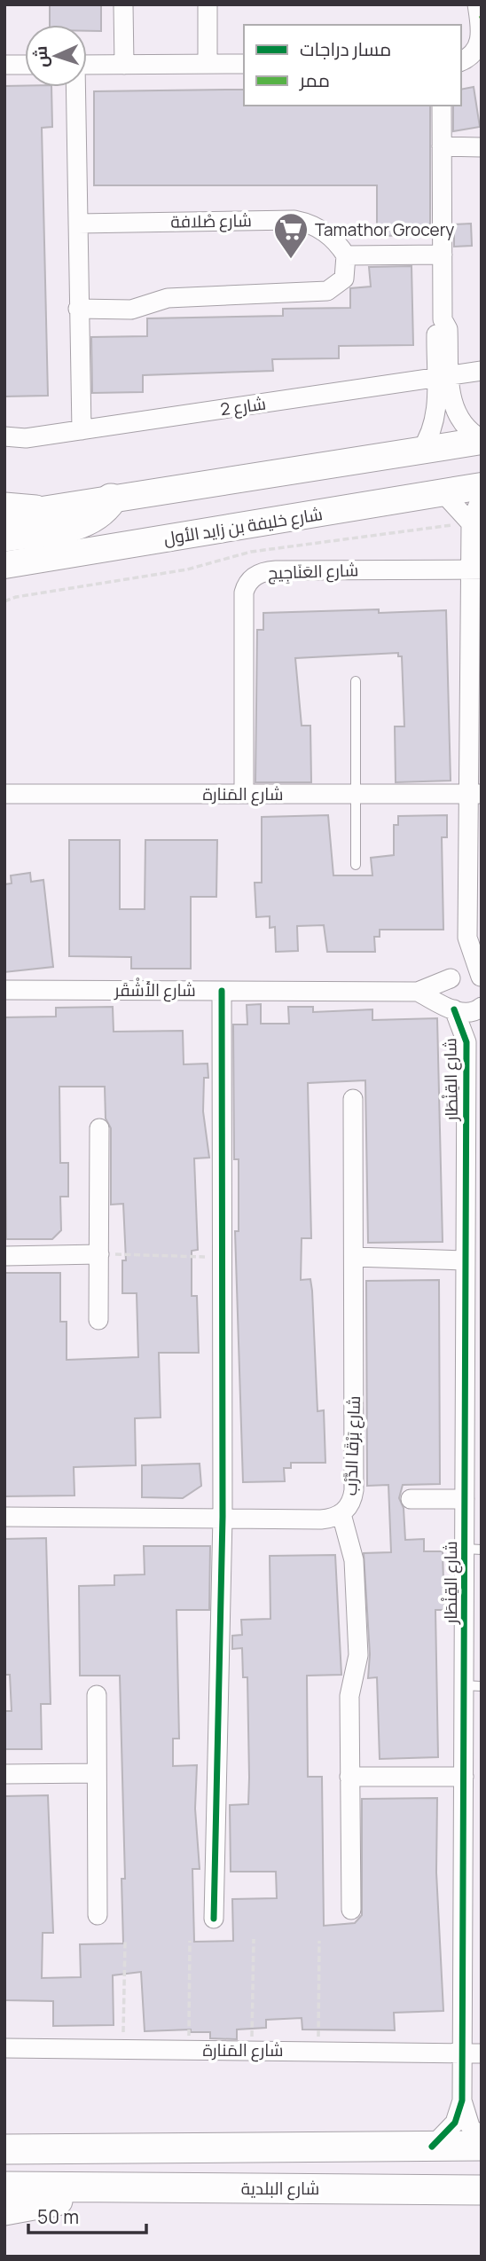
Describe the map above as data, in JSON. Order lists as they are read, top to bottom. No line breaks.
{"streets":{"main road":["شارع خليفة بن زايد الأول","شارع البلدية"],"street":["شارع صْلافة","شارع 2","شارع العَنَاجِيج","شارع المَنارة","شارع الأَشْقَر","شارع القِنْطَار","شارع بَرْقَا الدَّرْب"]},"crossings":[["شارع العَنَاجِيج","شارع المَنارة"],["شارع المَنارة","شارع القِنْطَار"],["شارع الأَشْقَر","شارع القِنْطَار"]],"places":{"supermarket":["Tamathor Grocery"]},"legend":["مسار دراجات","ممر"],"scale_bar":"50 m","north":"left"}
